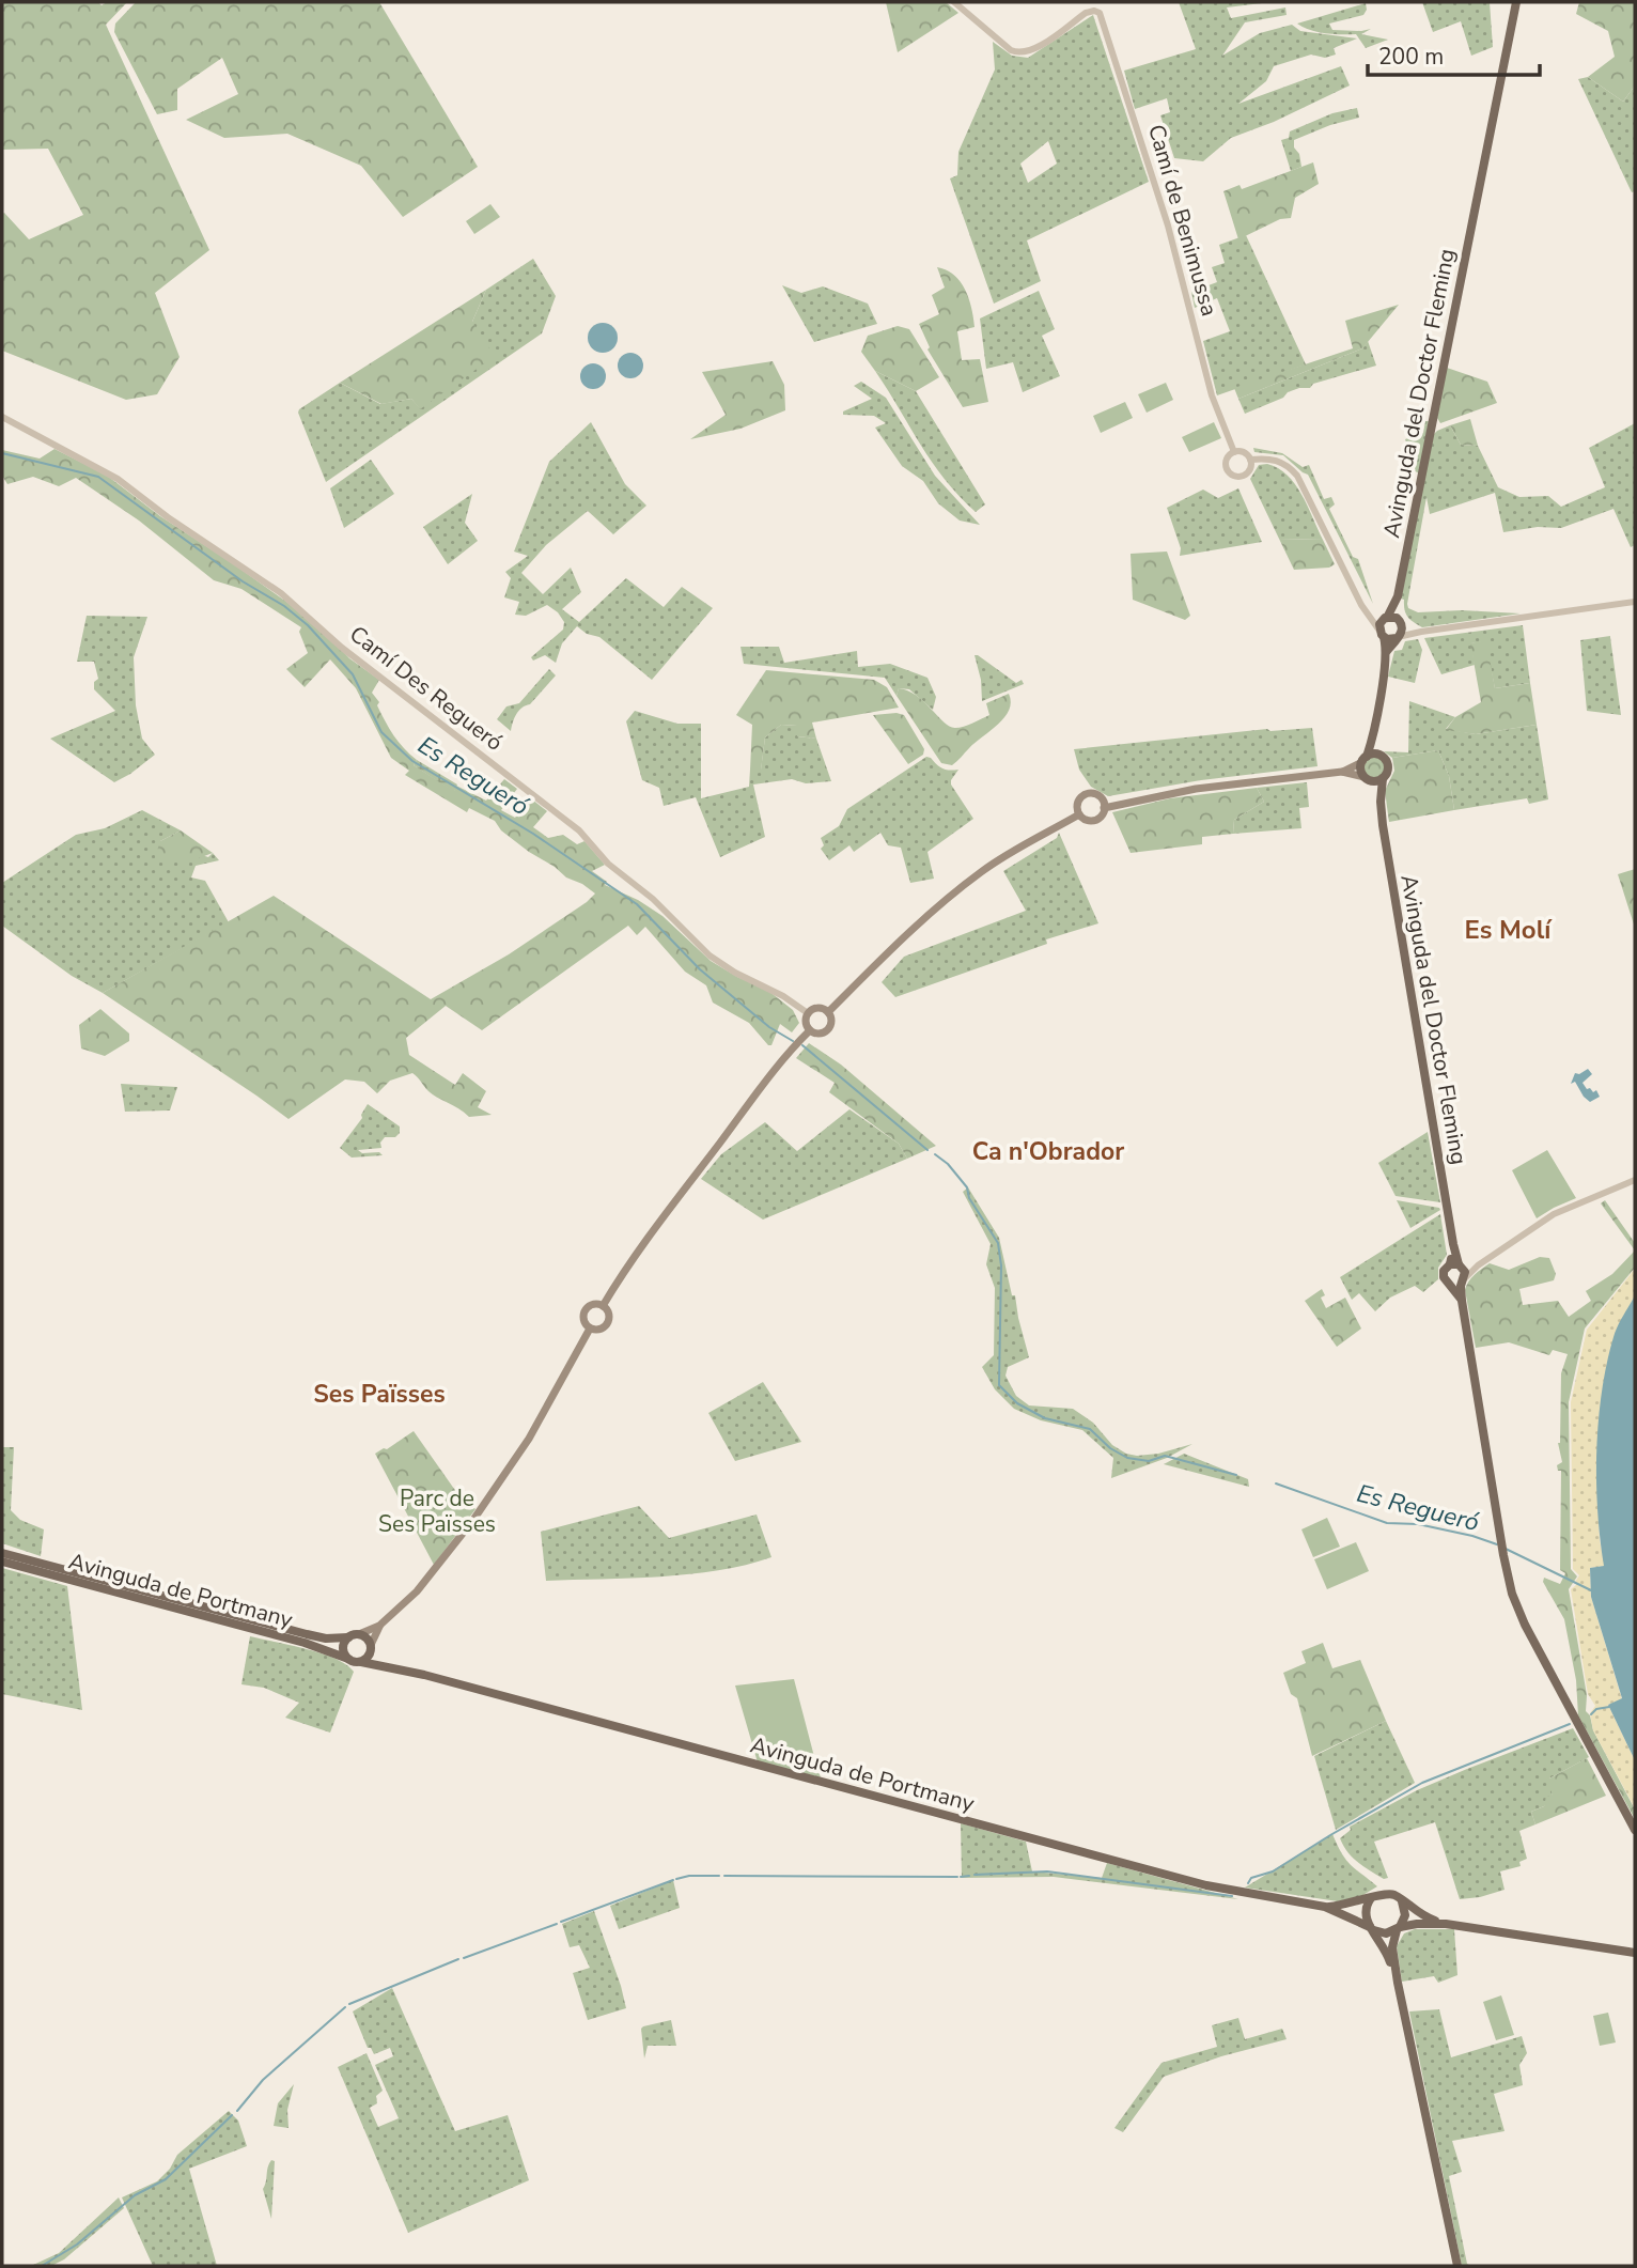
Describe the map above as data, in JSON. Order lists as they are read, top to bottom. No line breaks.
{"streets":{"main road":["Avinguda del Doctor Fleming","Avinguda de Portmany"],"street":["Camí de Benimussa","Camí Des Regueró"]},"districts":["Es Molí","Ca n'Obrador","Ses Païsses"],"water":["Es Regueró"],"parks":["Parc de Ses Païsses"],"scale_bar":"200 m"}
